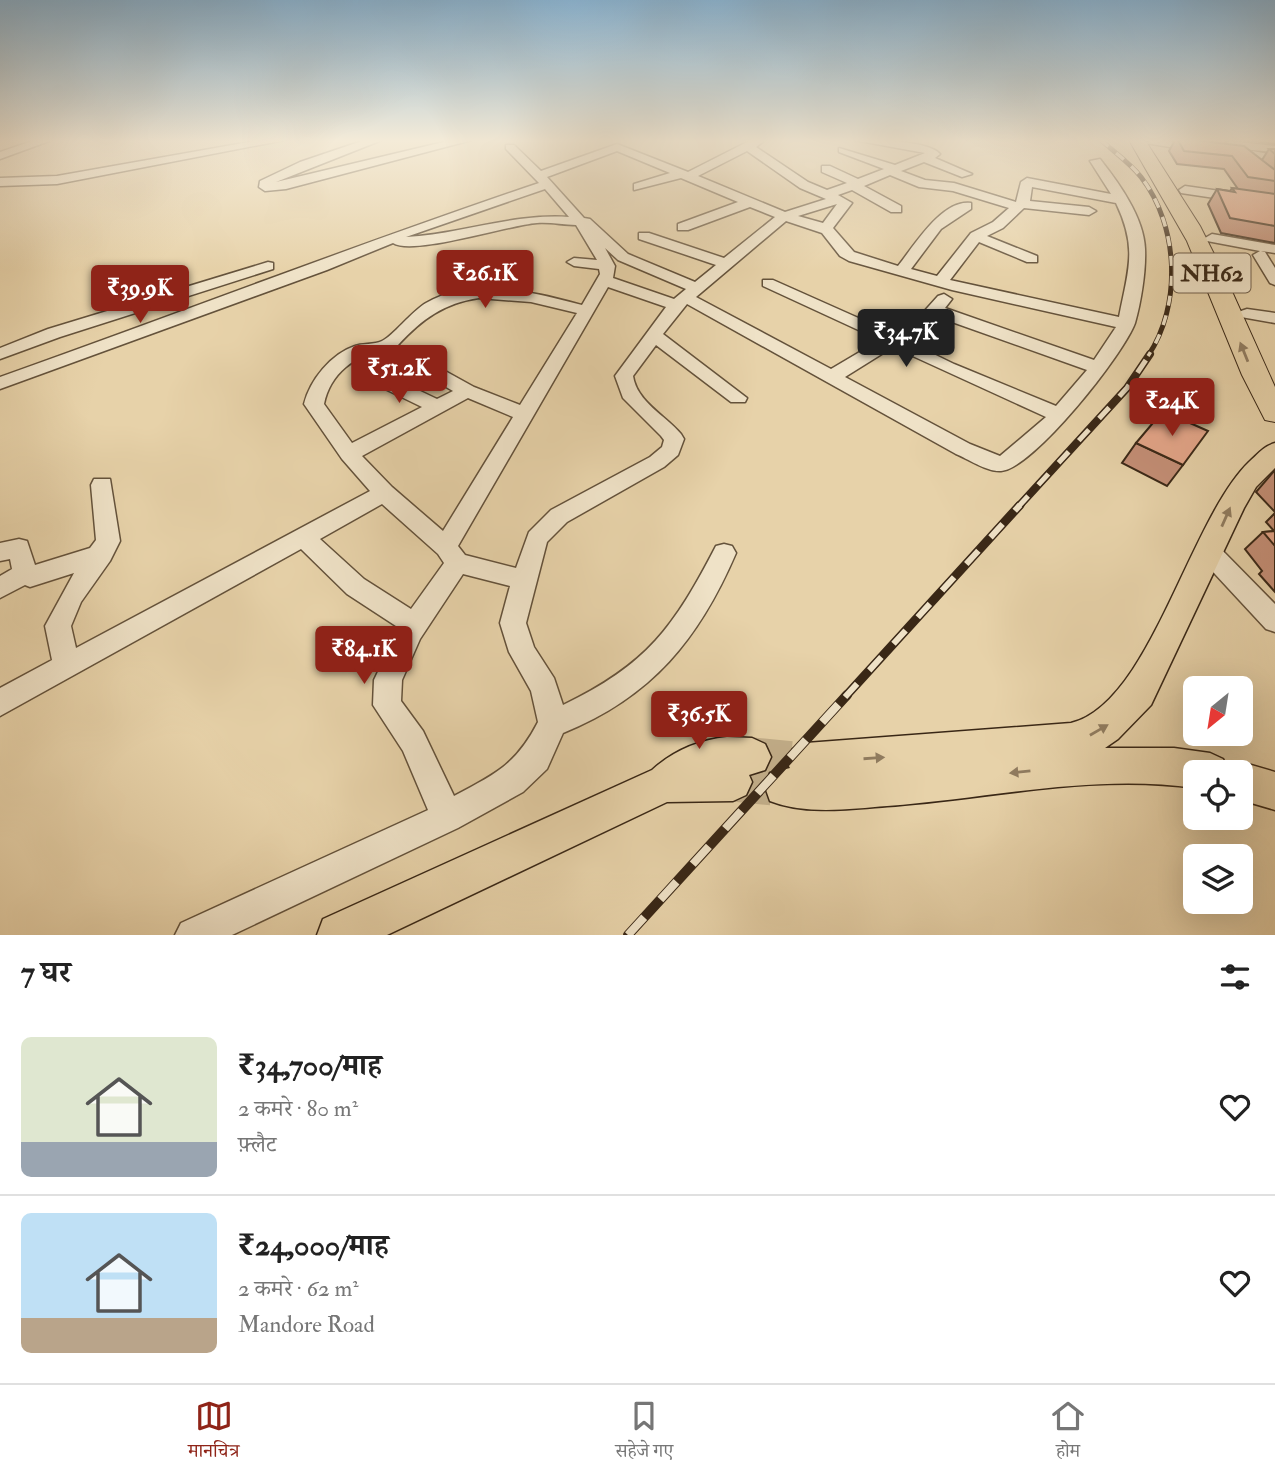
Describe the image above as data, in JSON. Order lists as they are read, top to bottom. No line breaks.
{"streets":{"highway":["NH62"]},"north":"bottom left","page":{"price":["₹26.1K","₹39.9K","₹34.7K","₹51.2K","₹24K","₹84.1K","₹36.5K"],"heading":"7 घर","list":[{"name":"₹34,700/माह","note":"2 कमरे · 80 m² · फ़्लैट"},{"name":"₹24,000/माह","note":"2 कमरे · 62 m² · Mandore Road"}],"tabs":["मानचित्र","सहेजे गए","होम"]}}
